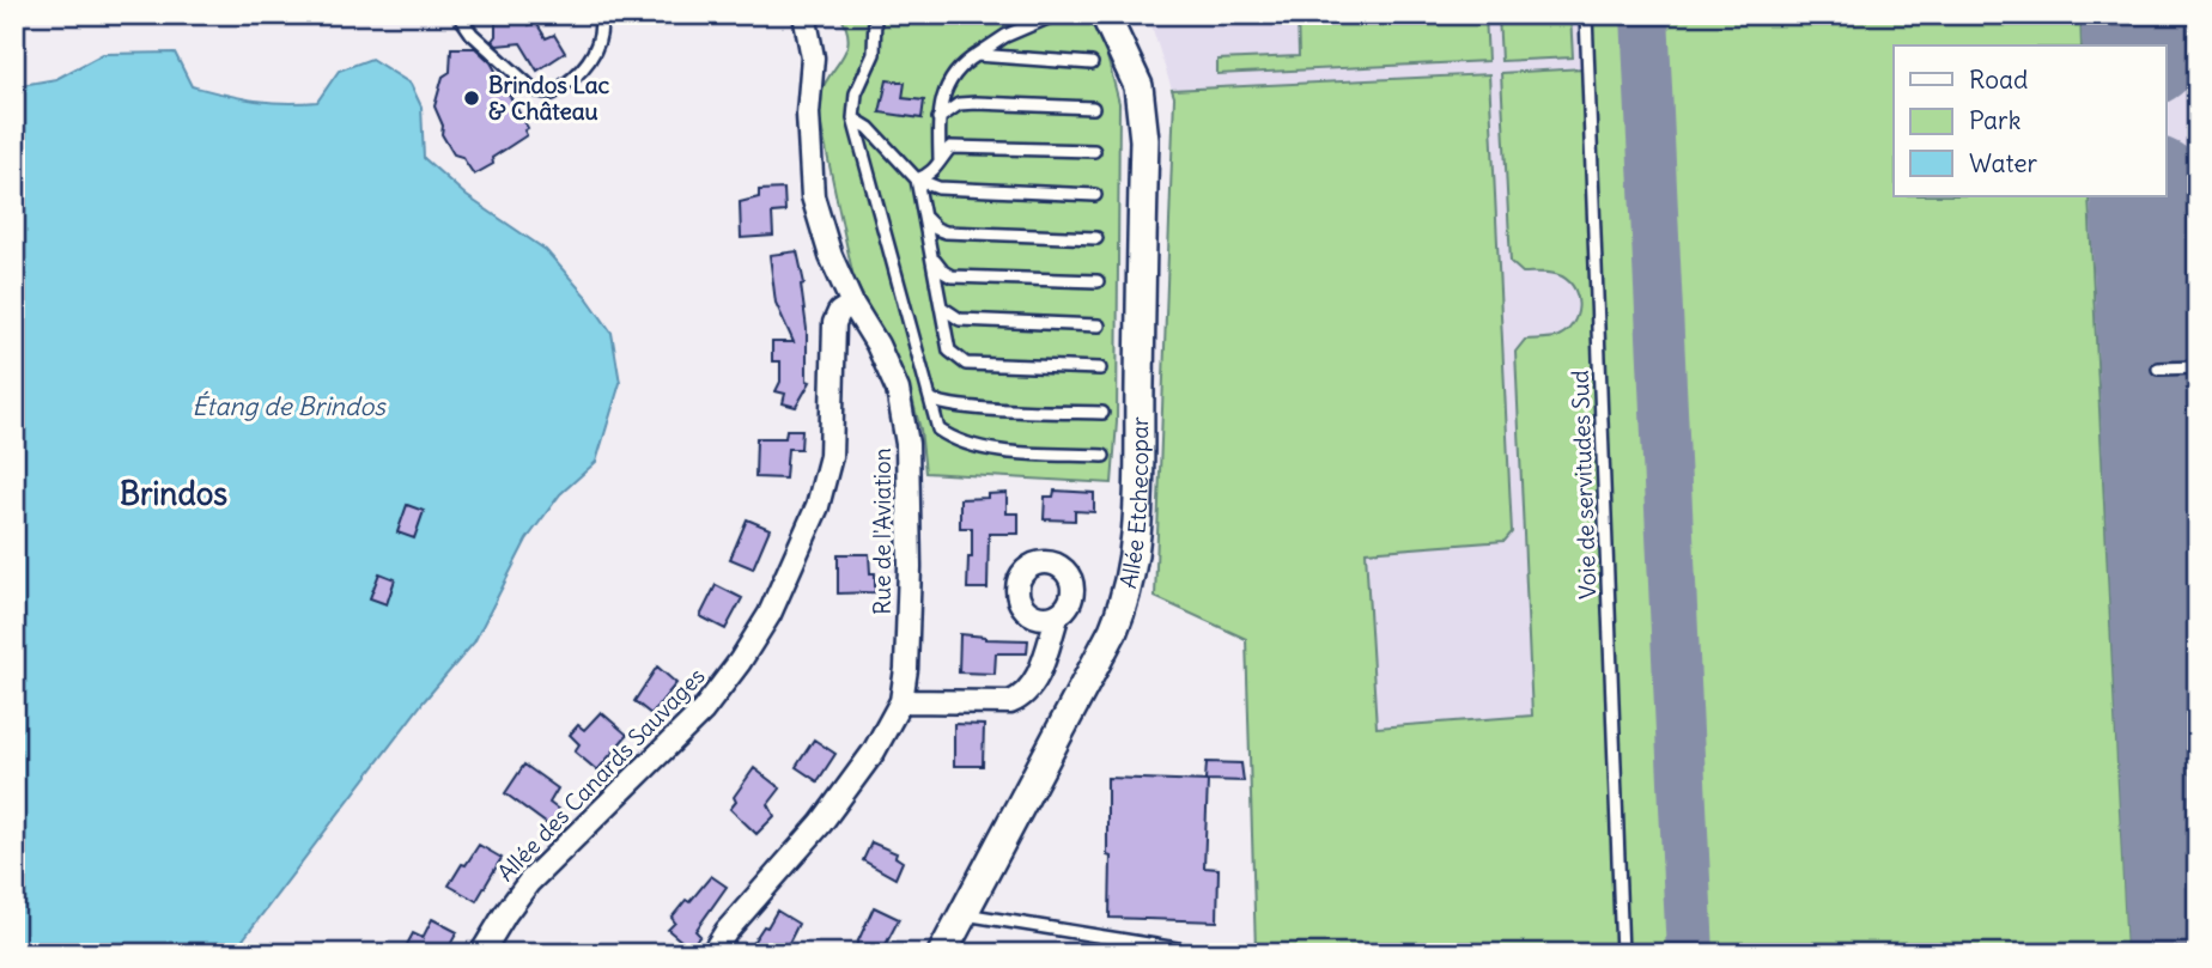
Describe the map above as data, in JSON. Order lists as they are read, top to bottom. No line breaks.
{"streets":{"street":["Allée Etchecopar","Rue de l'Aviation","Allée des Canards Sauvages"],"lane":["Voie de servitudes Sud"]},"crossings":[["Rue de l'Aviation","Allée des Canards Sauvages"]],"districts":["Brindos"],"water":["Étang de Brindos"],"places":["Brindos Lac & Château"],"legend":["Road","Park","Water"]}
